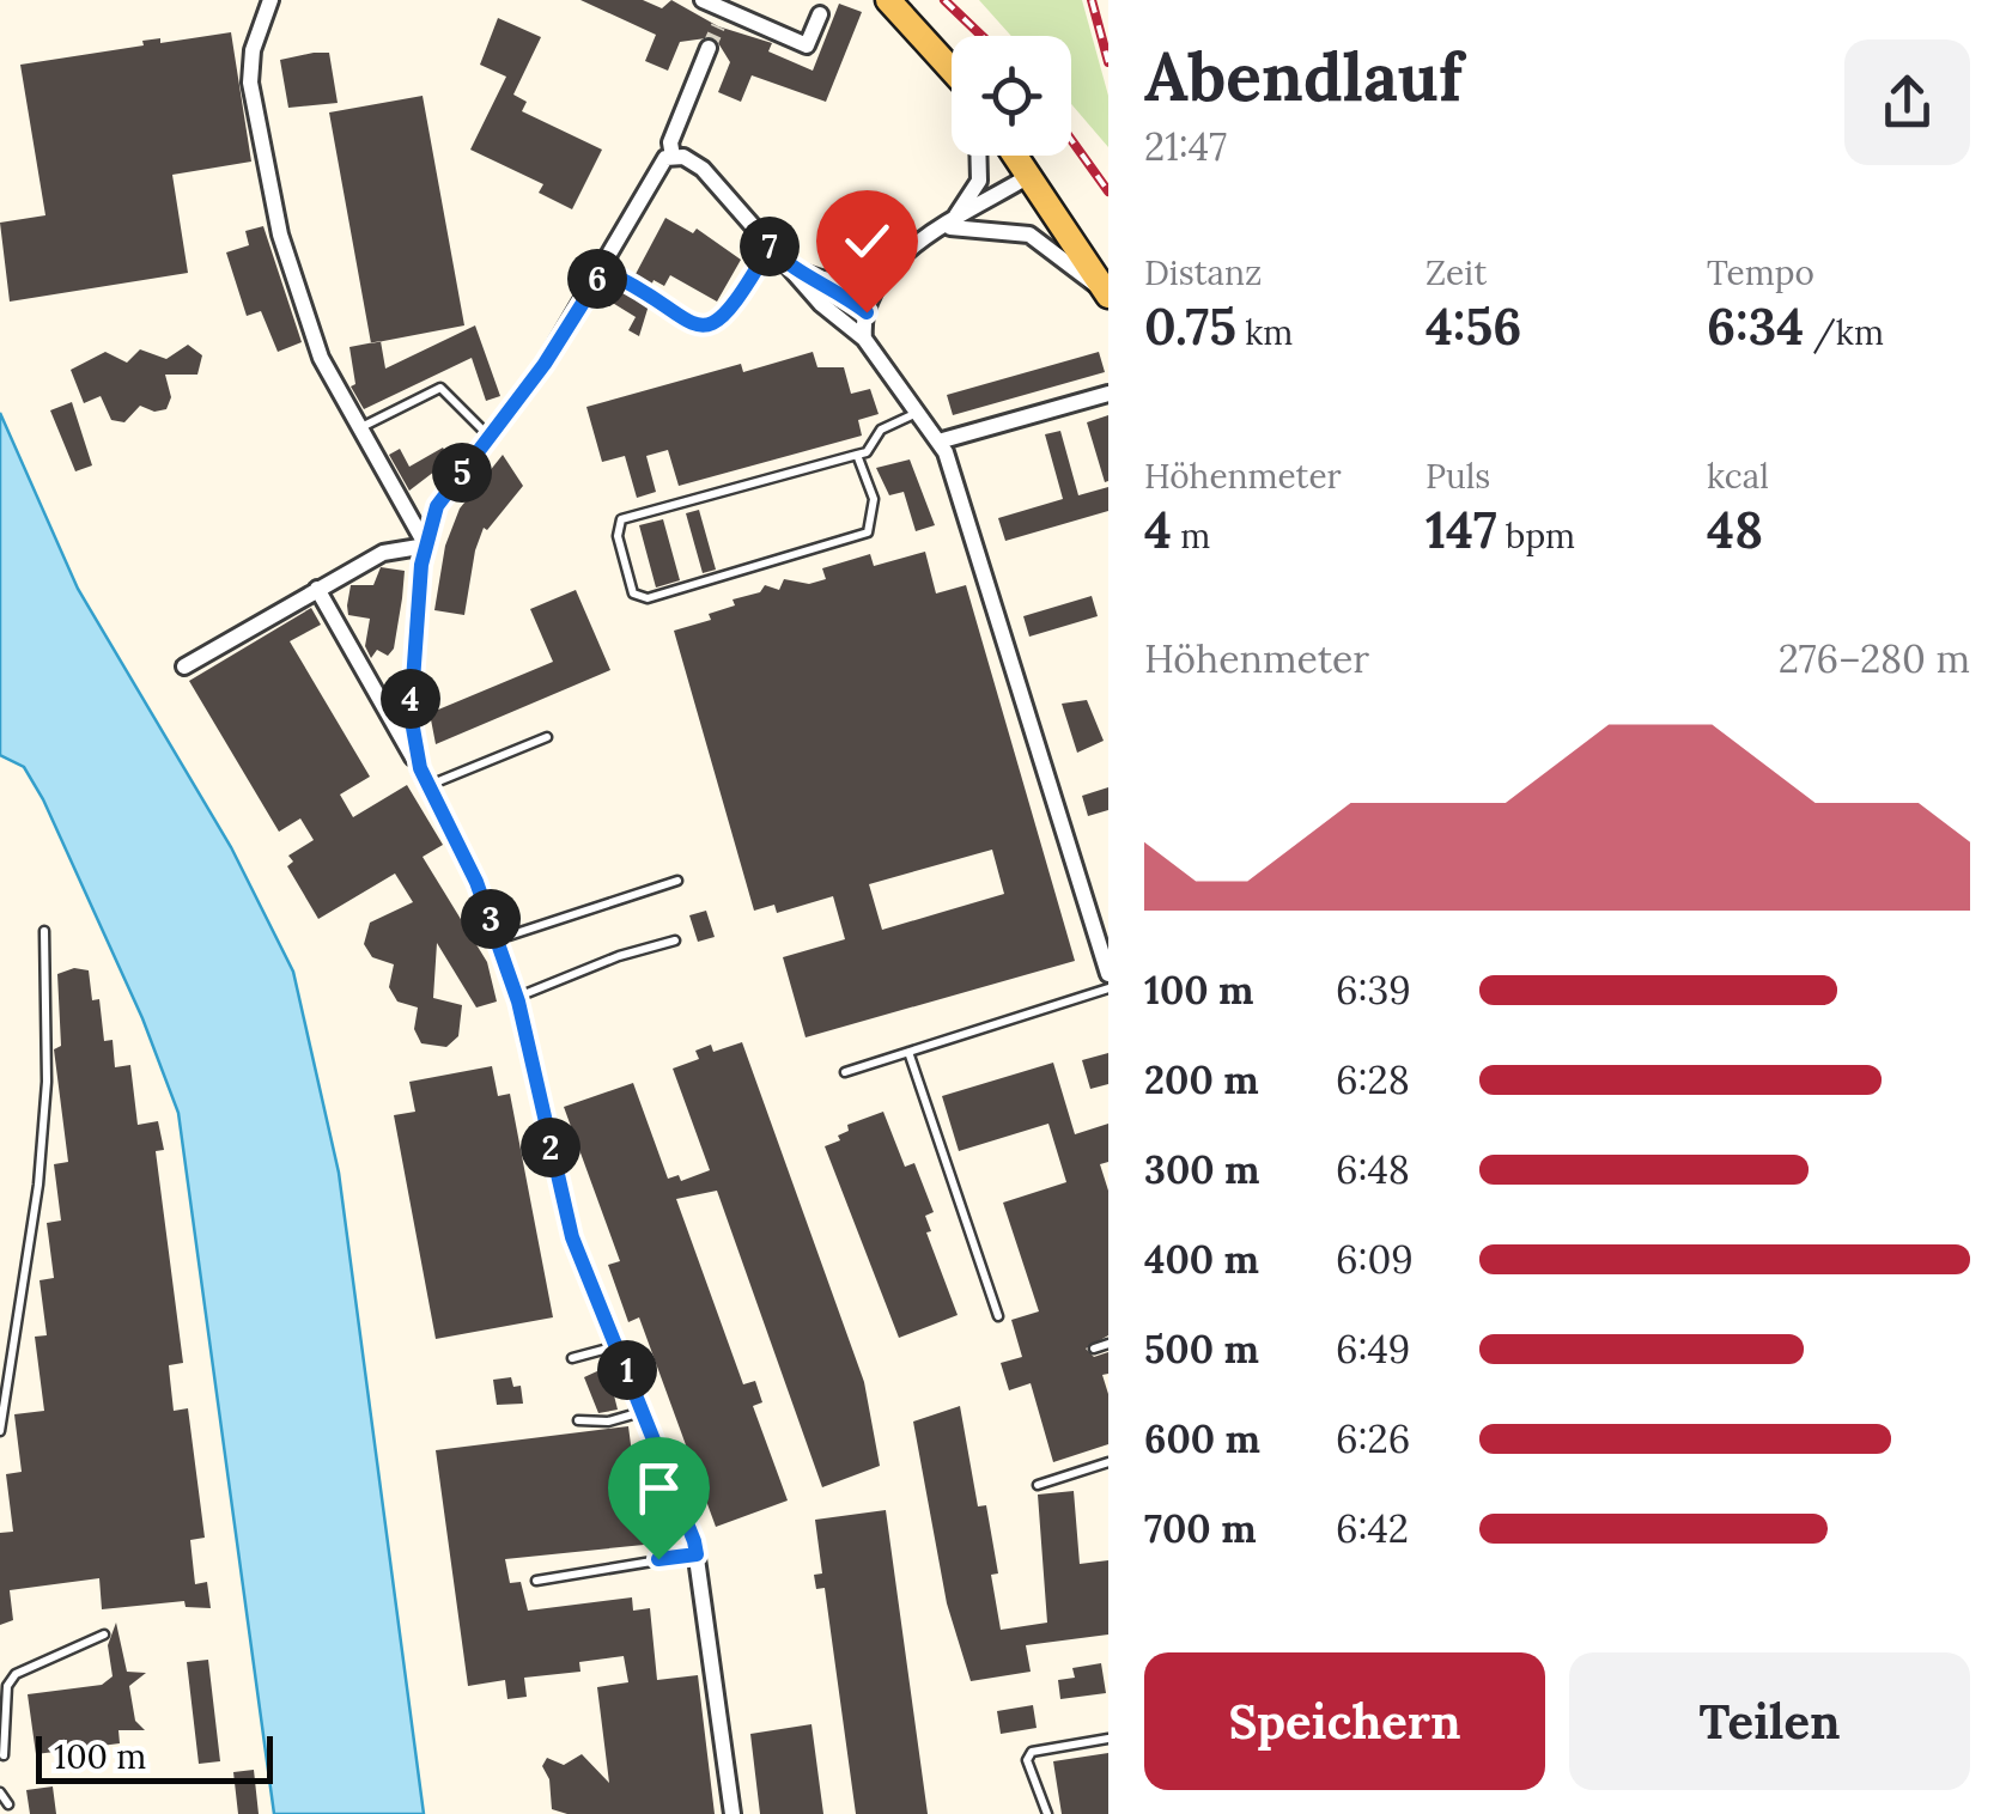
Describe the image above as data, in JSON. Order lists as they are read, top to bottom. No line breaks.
{"scale_bar":"100 m","page":{"heading":["Abendlauf","21:47"],"stats":[["Distanz","0.75 km"],["Zeit","4:56"],["Tempo","6:34 /km"],["Höhenmeter","4 m"],["Puls","147 bpm"],["kcal","48"]],"pins":["7","6","5","4","3","2","1"],"chart":["Höhenmeter","276–280 m"],"list":[{"name":"100 m","note":"6:39"},{"name":"200 m","note":"6:28"},{"name":"300 m","note":"6:48"},{"name":"400 m","note":"6:09"},{"name":"500 m","note":"6:49"},{"name":"600 m","note":"6:26"},{"name":"700 m","note":"6:42"}],"buttons":["Speichern","Teilen"],"scale":"100 m"}}
